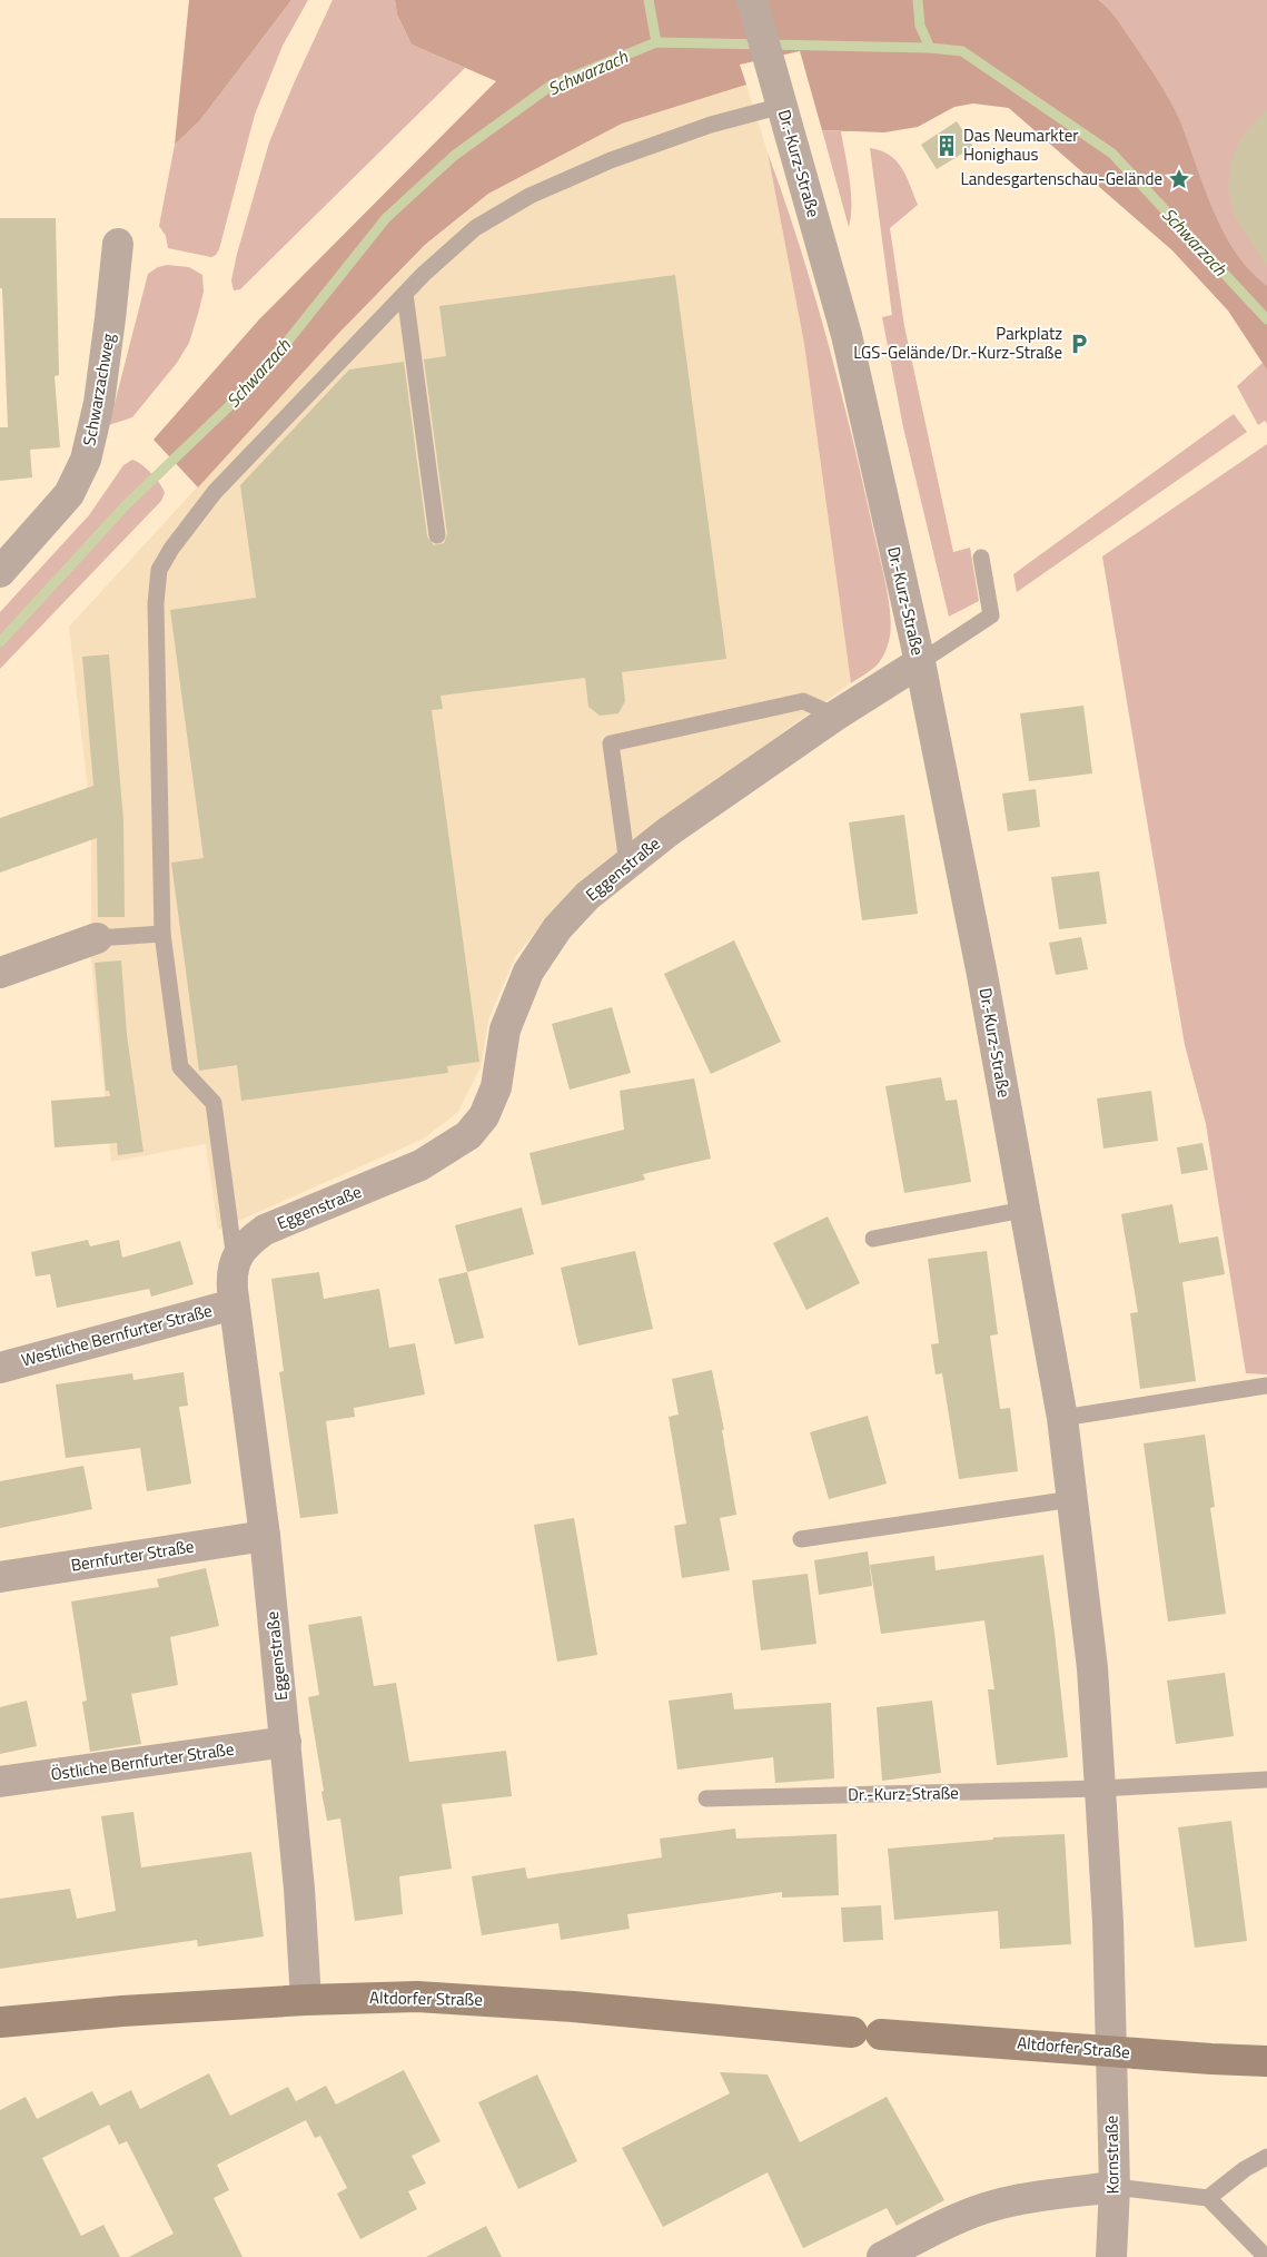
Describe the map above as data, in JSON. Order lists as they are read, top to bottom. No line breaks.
{"streets":{"main road":["Altdorfer Straße"],"street":["Dr.-Kurz-Straße","Schwarzachweg","Eggenstraße","Westliche Bernfurter Straße","Bernfurter Straße","Östliche Bernfurter Straße","Kornstraße"]},"crossings":[["Dr.-Kurz-Straße","Eggenstraße"],["Dr.-Kurz-Straße","Altdorfer Straße"],["Dr.-Kurz-Straße","Kornstraße"],["Eggenstraße","Westliche Bernfurter Straße"],["Eggenstraße","Bernfurter Straße"],["Eggenstraße","Östliche Bernfurter Straße"],["Eggenstraße","Altdorfer Straße"],["Altdorfer Straße","Kornstraße"]],"water":["Schwarzach"],"places":{"building":["Das Neumarkter Honighaus"],"place":["Landesgartenschau-Gelände"],"parking":["Parkplatz LGS-Gelände/Dr.-Kurz-Straße"]}}
